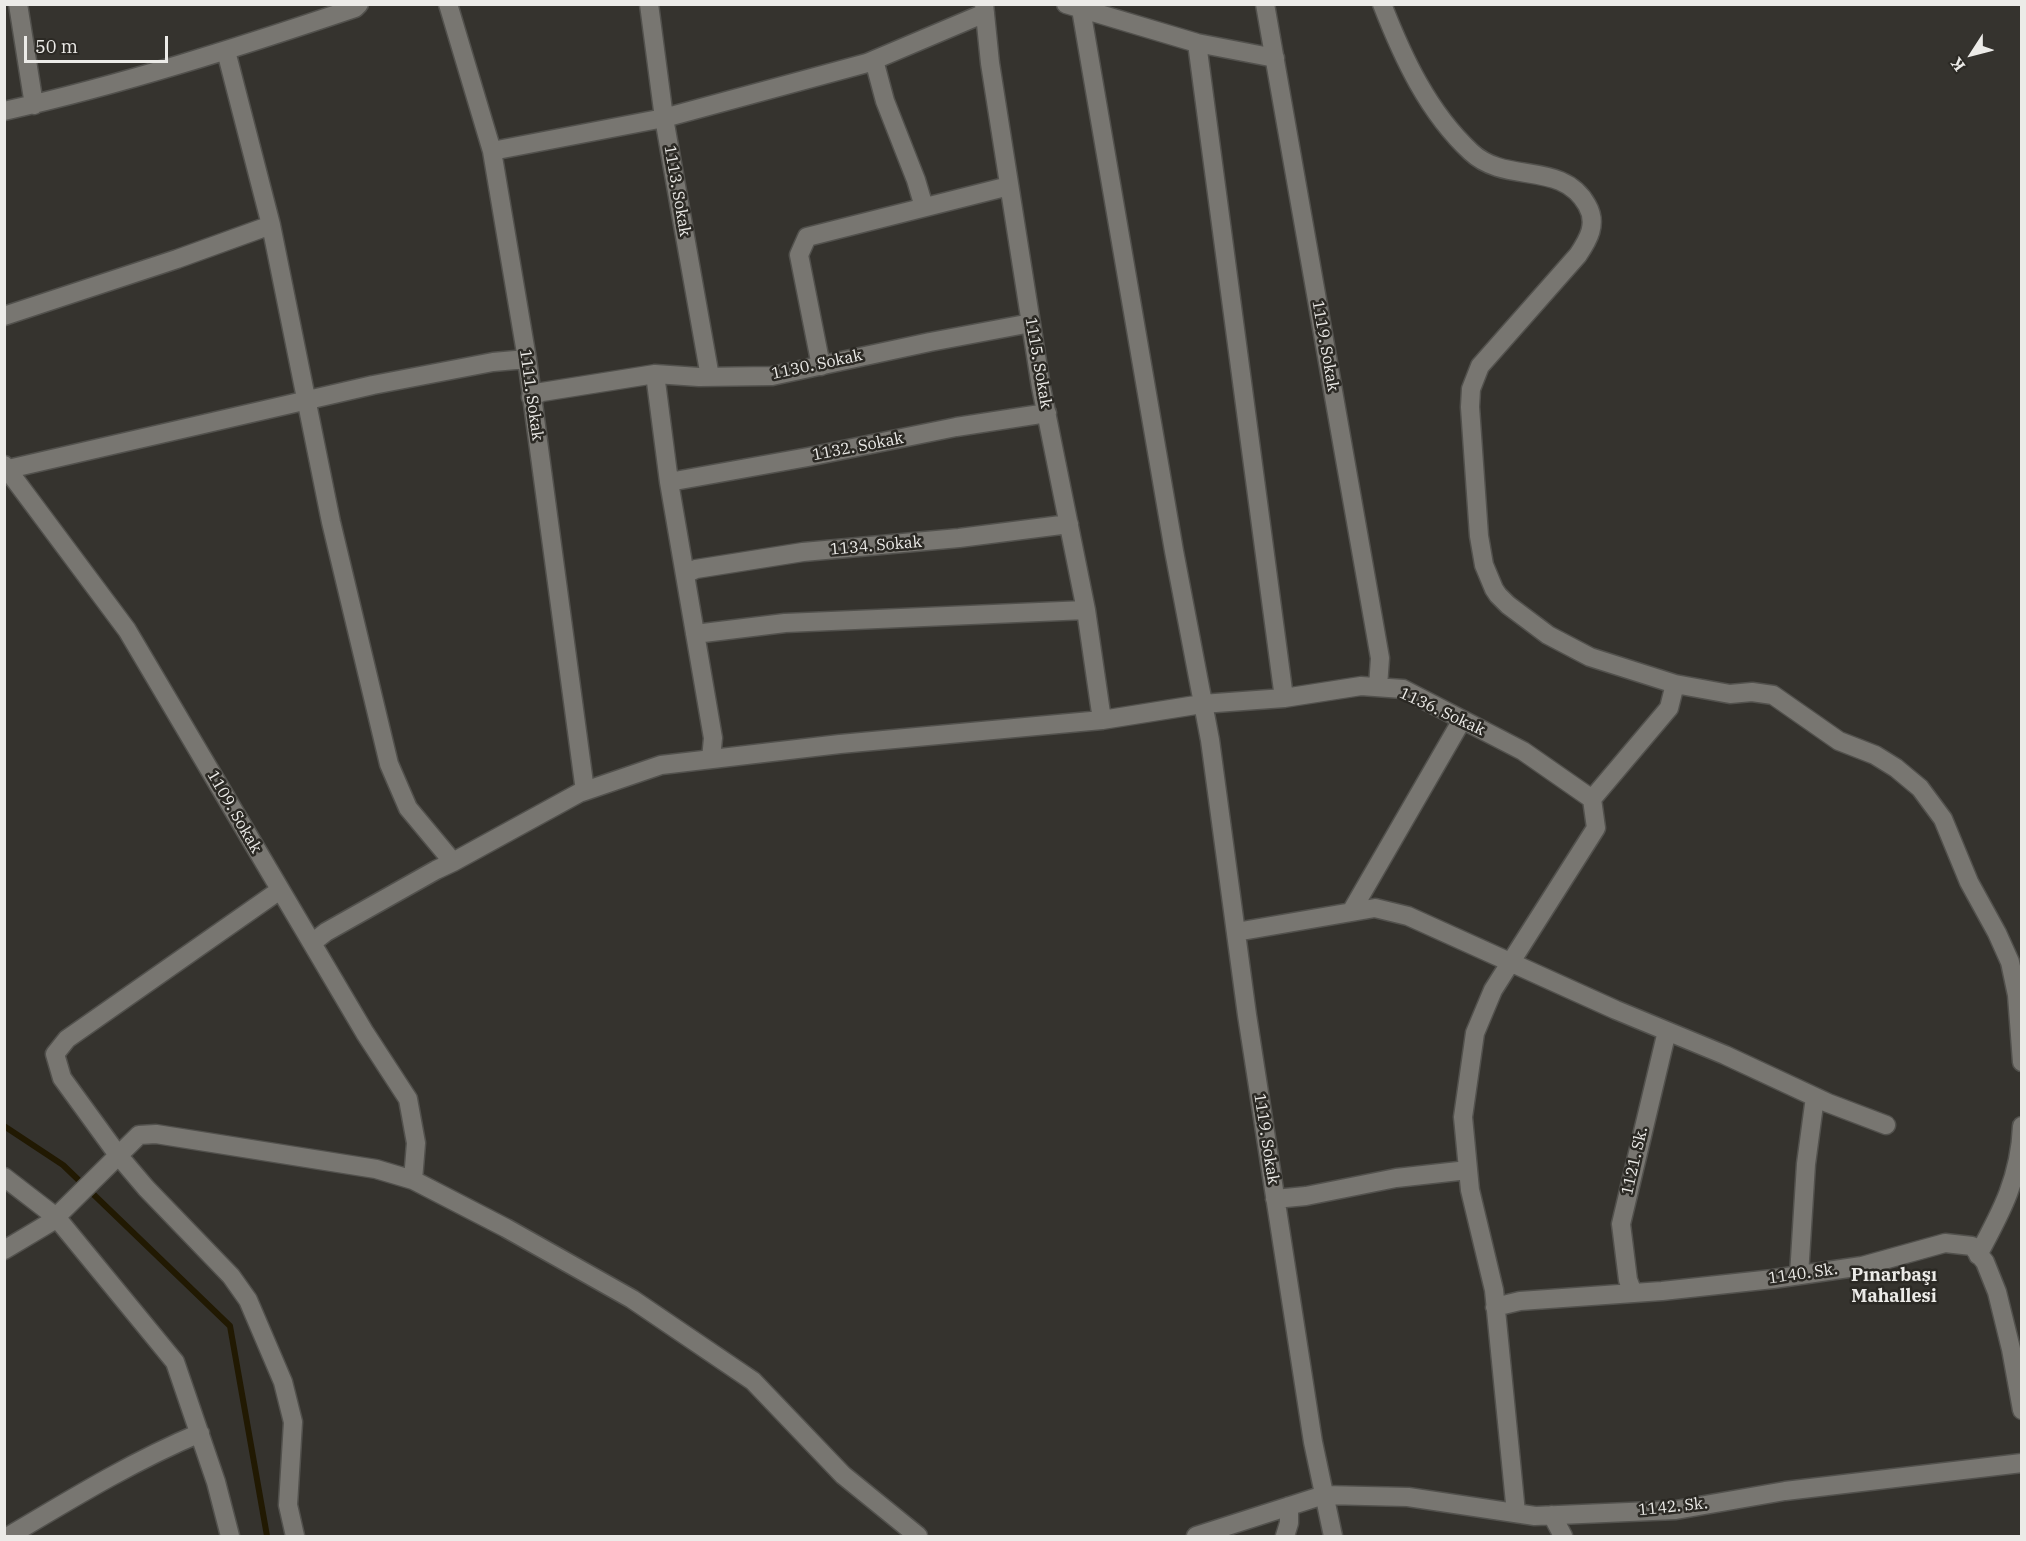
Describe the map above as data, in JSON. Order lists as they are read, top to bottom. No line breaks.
{"streets":{"street":["1113. Sokak","1119. Sokak","1115. Sokak","1130. Sokak","1111. Sokak","1132. Sokak","1134. Sokak","1136. Sokak","1109. Sokak","1121. Sk.","1140. Sk.","1142. Sk."]},"crossings":[["1113. Sokak","1130. Sokak"],["1119. Sokak","1136. Sokak"],["1119. Sokak","1142. Sk."],["1115. Sokak","1130. Sokak"],["1115. Sokak","1132. Sokak"],["1115. Sokak","1134. Sokak"],["1115. Sokak","1136. Sokak"],["1130. Sokak","1111. Sokak"],["1111. Sokak","1136. Sokak"],["1136. Sokak","1109. Sokak"],["1121. Sk.","1140. Sk."]],"districts":["Pınarbaşı Mahallesi"],"scale_bar":"50 m","north":"bottom left"}
